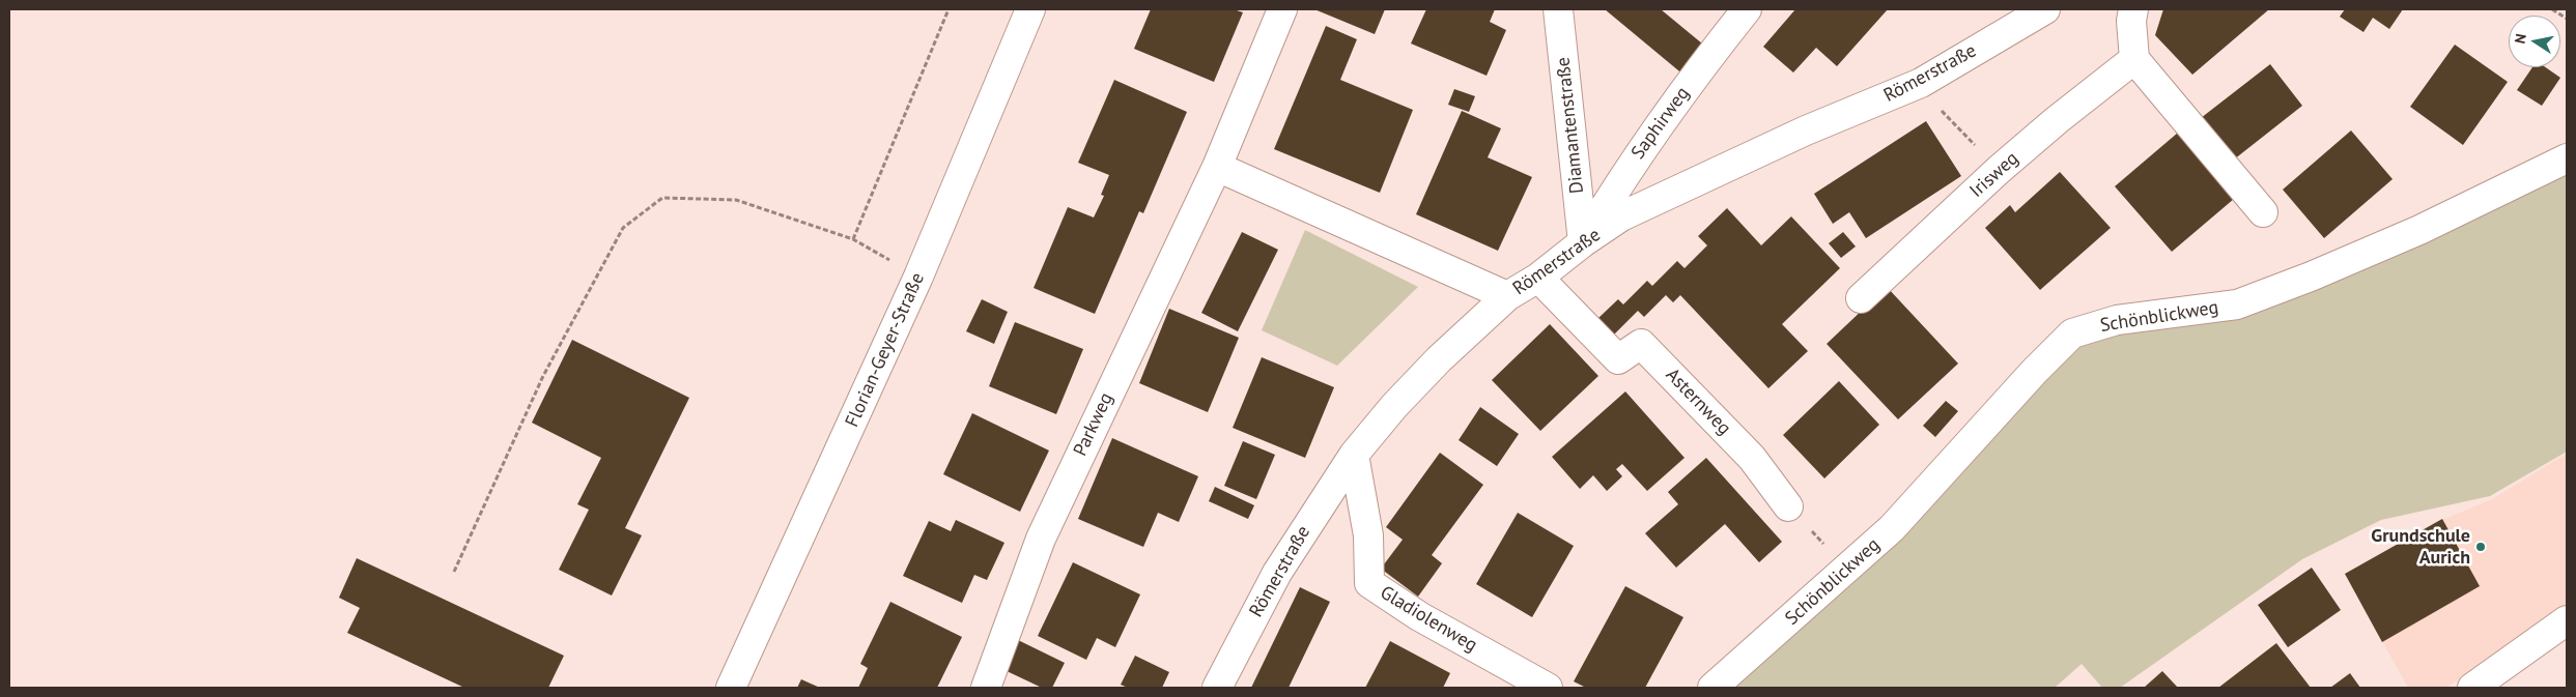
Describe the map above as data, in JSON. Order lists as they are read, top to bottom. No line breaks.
{"streets":{"street":["Römerstraße","Saphirweg","Diamantenstraße","Irisweg","Schönblickweg","Florian-Geyer-Straße","Asternweg","Parkweg","Gladiolenweg"]},"crossings":[["Römerstraße","Saphirweg"],["Römerstraße","Diamantenstraße"],["Römerstraße","Asternweg"],["Römerstraße","Gladiolenweg"],["Saphirweg","Diamantenstraße"]],"places":["Grundschule Aurich"],"north":"left"}
